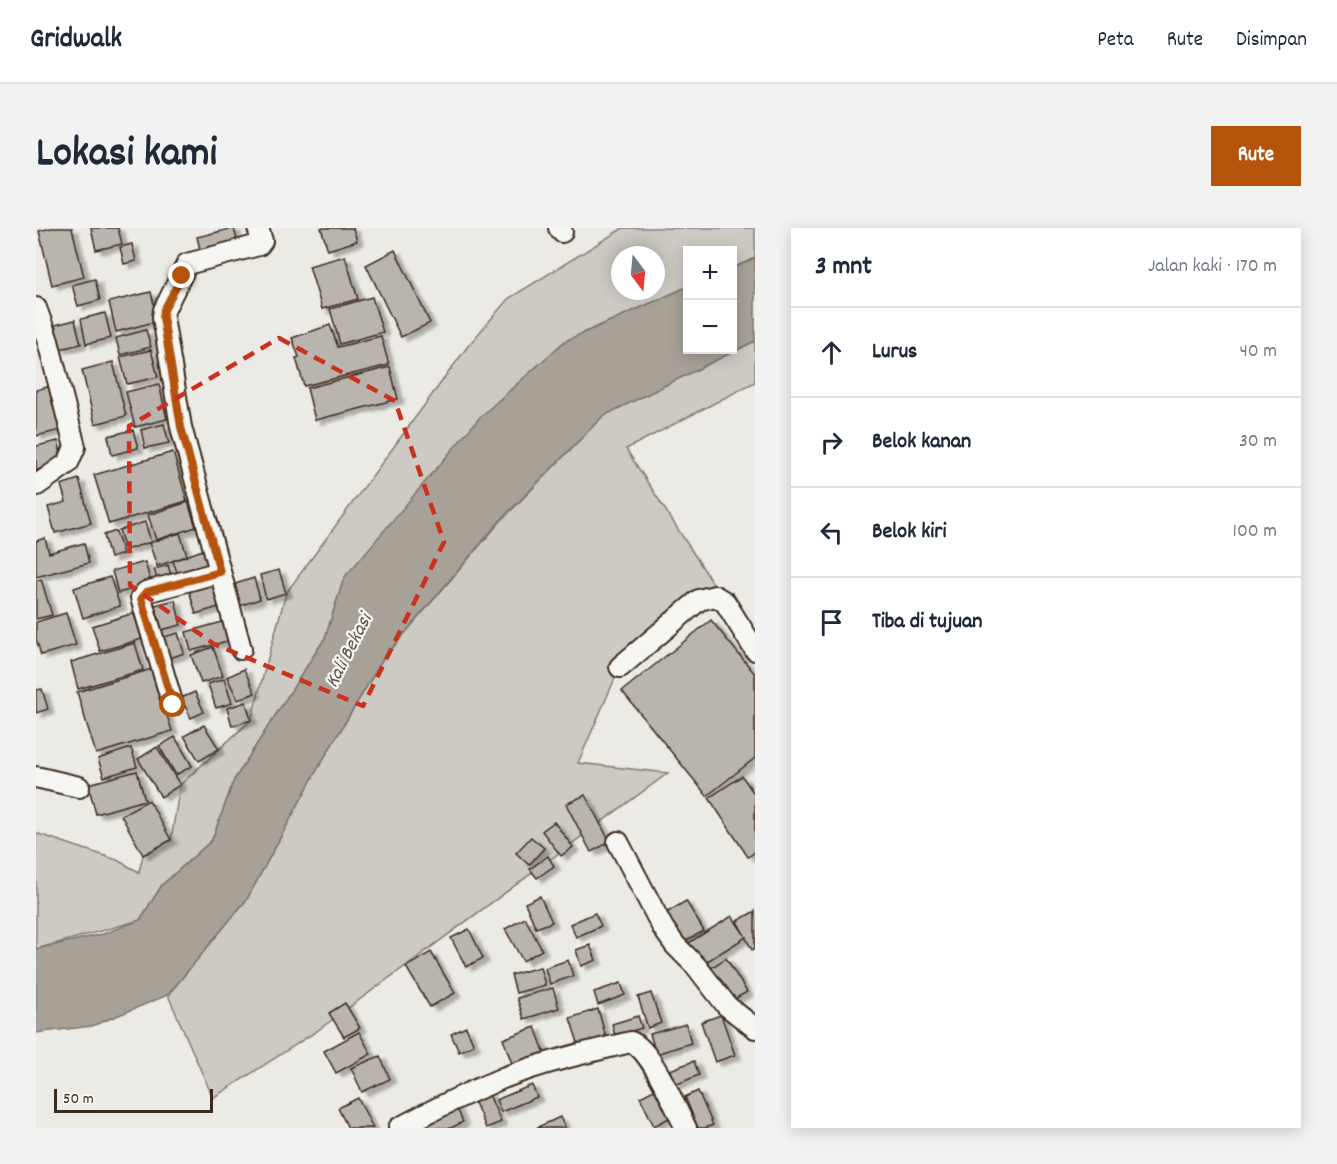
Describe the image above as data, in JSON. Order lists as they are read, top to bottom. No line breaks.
{"water":["Kali Bekasi"],"scale_bar":"50 m","north":"bottom","page":{"header":"Gridwalk","nav":["Peta","Rute","Disimpan"],"title":"Lokasi kami","buttons":"Rute","heading":["3 mnt","Jalan kaki · 170 m"],"map_buttons":["+","−"],"list":[["Lurus","40 m"],["Belok kanan","30 m"],["Belok kiri","100 m"],"Tiba di tujuan"],"scale":"50 m"}}
